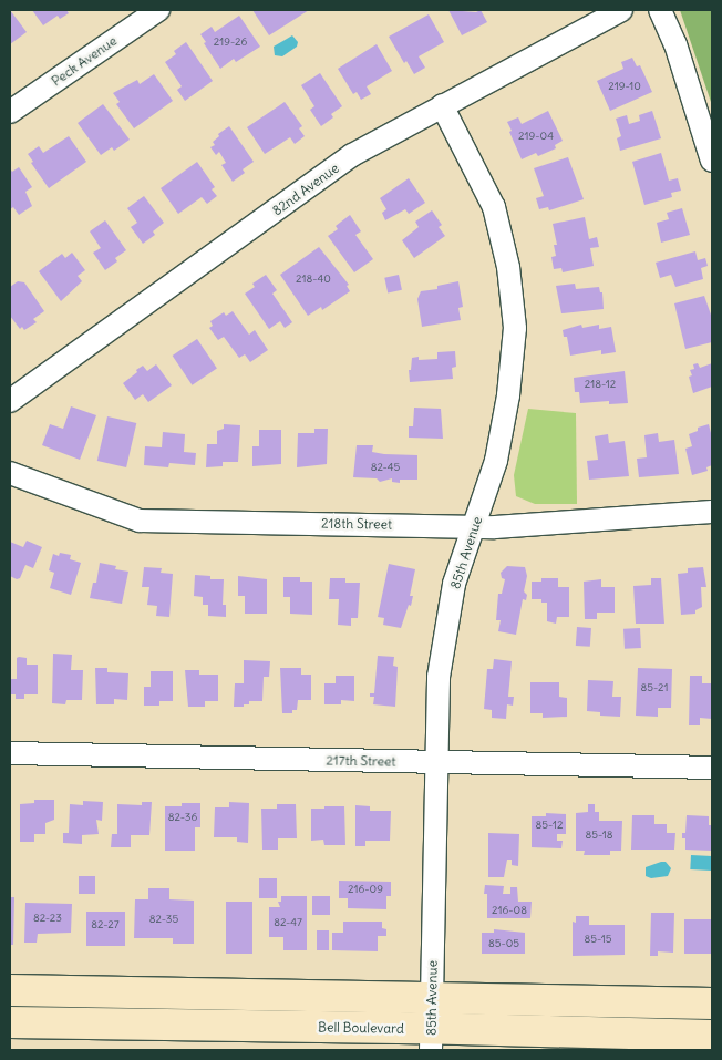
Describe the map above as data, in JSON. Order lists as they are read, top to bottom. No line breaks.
{"streets":{"street":["Peck Avenue","82nd Avenue","218th Street","85th Avenue","217th Street","Bell Boulevard"]},"crossings":[["82nd Avenue","85th Avenue"],["218th Street","85th Avenue"],["85th Avenue","217th Street"],["85th Avenue","Bell Boulevard"]],"house_numbers":["219-26","219-10","219-04","218-40","218-12","82-45","85-21","82-36","85-12","85-18","216-09","216-08","82-23","82-35","82-47","82-27","85-15","85-05"]}
